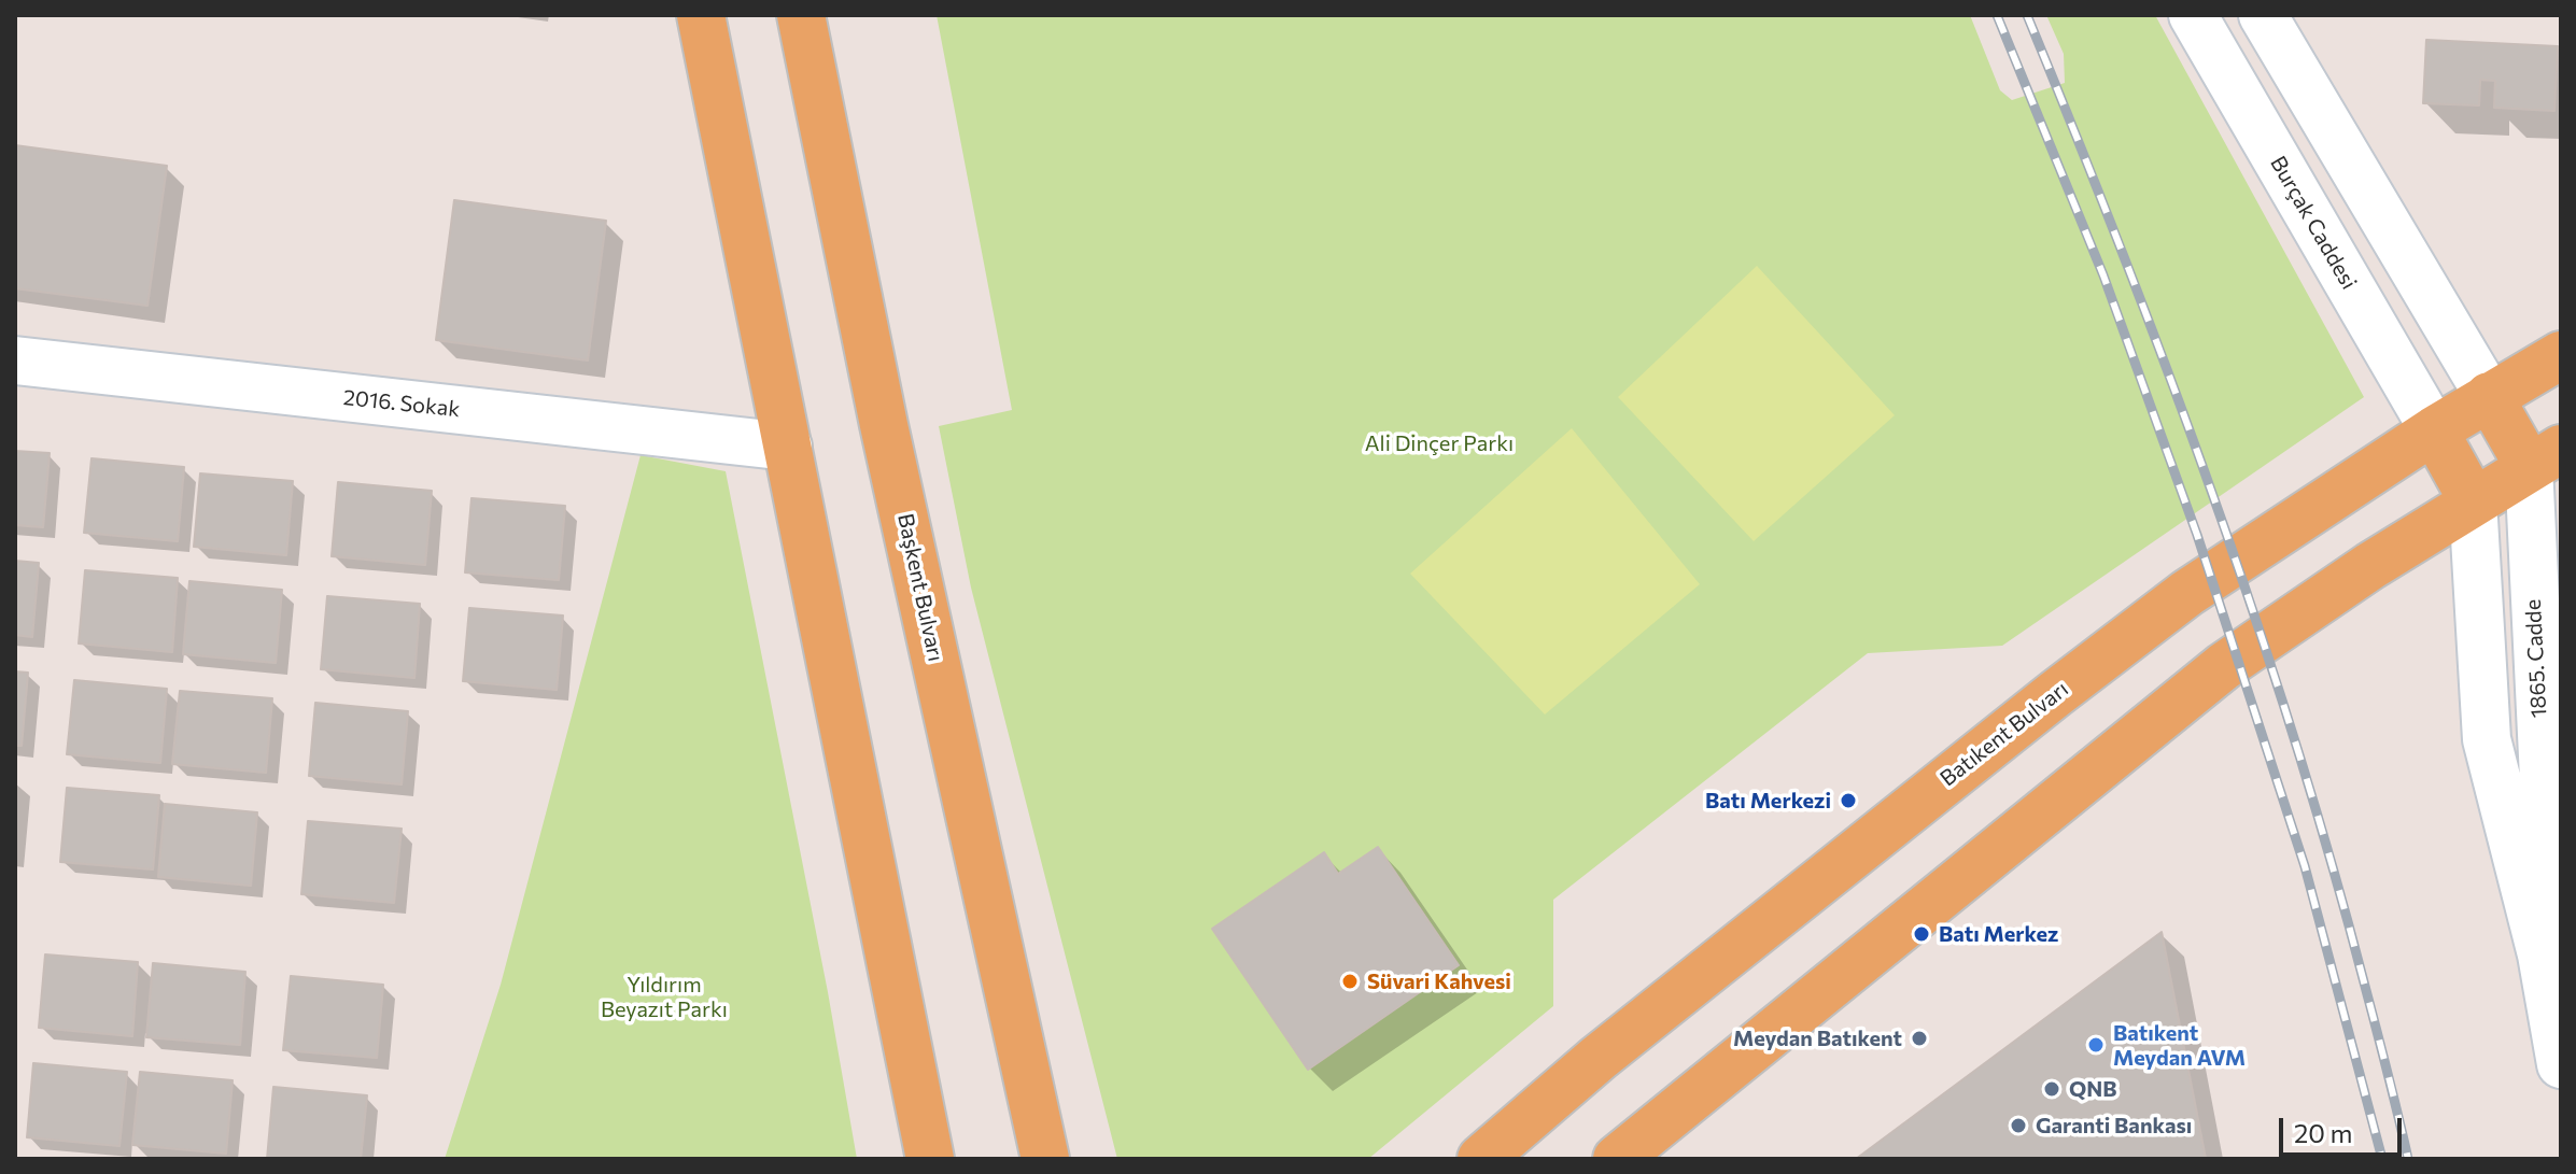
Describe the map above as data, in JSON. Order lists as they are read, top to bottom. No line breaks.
{"streets":{"main road":["Başkent Bulvarı","Batıkent Bulvarı"],"street":["Burçak Caddesi","2016. Sokak","1865. Cadde"]},"crossings":[["Burçak Caddesi","Batıkent Bulvarı"]],"parks":["Ali Dinçer Parkı","Yıldırım Beyazıt Parkı"],"places":["Batı Merkezi","Batı Merkez","Süvari Kahvesi","Meydan Batıkent","Batıkent Meydan AVM","QNB","Garanti Bankası"],"scale_bar":"20 m"}
